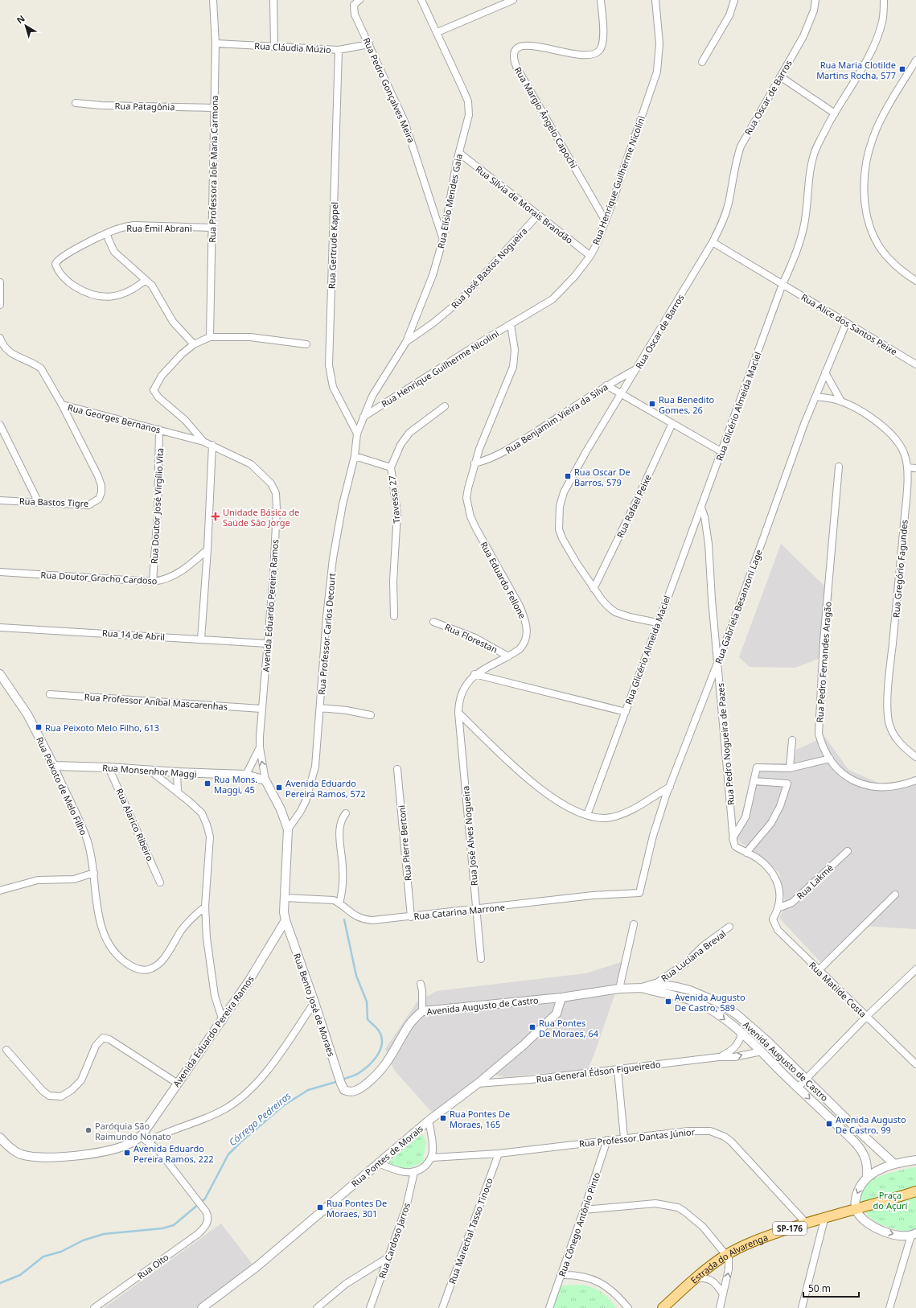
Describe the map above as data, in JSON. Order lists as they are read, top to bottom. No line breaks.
{"streets":{"main road":["SP-176","Estrada do Alvarenga"],"street":["Rua Cláudia Múzio","Rua Pedro Gonçalves Meira","Rua Oscar de Barros","Rua Patagônia","Rua Margio Ângelo Capochi","Rua Professora Iole Maria Carmona","Rua Henrique Guilherme Nicolini","Rua Elísio Mendes Gaia","Rua Silvia de Morais Brandão","Rua Emil Abrani","Rua Gertrude Kappel","Rua José Bastos Nogueira","Rua Alice dos Santos Peixe","Rua Glicério Almeida Maciel","Rua Georges Bernanos","Rua Benjamim Vieira da Silva","Travessa 27","Rua Bastos Tigre","Rua Doutor José Virgílio Vita","Rua Rafael Peixe","Rua Gregório Fagundes","Rua Doutor Gracho Cardoso","Rua Eduardo Fellone","Avenida Eduardo Pereira Ramos","Rua Gabriela Besanzoni Lage","Rua Professor Carlos Decourt","Rua 14 de Abril","Rua Florestan","Rua Pedro Fernandes Aragão","Rua Professor Aníbal Mascarenhas","Rua Pedro Nogueira de Pazes","Rua Monsenhor Maggi","Rua Peixoto de Melo Filho","Rua Alarico Ribeiro","Rua José Alves Nogueira","Rua Pierre Bertoni","Rua Lakmé","Rua Catarina Marrone","Rua Luciana Breval","Rua Matilde Costa","Rua Bento José de Moraes","Avenida Augusto de Castro","Rua General Édson Figueiredo","Rua Professor Dantas Júnior","Rua Pontes de Morais","Rua Cônego Antônio Pinto","Rua Marechal Tasso Tinoco","Rua Cardoso Jarros","Rua Oito"]},"crossings":[["Rua Cláudia Múzio","Rua Pedro Gonçalves Meira"],["Rua Cláudia Múzio","Rua Professora Iole Maria Carmona"],["Rua Cláudia Múzio","Rua Gertrude Kappel"],["Rua Pedro Gonçalves Meira","Rua Elísio Mendes Gaia"],["Rua Oscar de Barros","Rua Alice dos Santos Peixe"],["Rua Oscar de Barros","Rua Glicério Almeida Maciel"],["Rua Oscar de Barros","Rua Benjamim Vieira da Silva"],["Rua Oscar de Barros","Rua Rafael Peixe"],["Rua Patagônia","Rua Professora Iole Maria Carmona"],["Rua Margio Ângelo Capochi","Rua Henrique Guilherme Nicolini"],["Rua Professora Iole Maria Carmona","Rua Emil Abrani"],["Rua Henrique Guilherme Nicolini","Rua Elísio Mendes Gaia"],["Rua Henrique Guilherme Nicolini","Rua Silvia de Morais Brandão"],["Rua Henrique Guilherme Nicolini","Rua Eduardo Fellone"],["Rua Elísio Mendes Gaia","Rua Silvia de Morais Brandão"],["Rua Elísio Mendes Gaia","Rua Gertrude Kappel"],["Rua Elísio Mendes Gaia","Rua José Bastos Nogueira"],["Rua Elísio Mendes Gaia","Rua Professor Carlos Decourt"],["Rua Silvia de Morais Brandão","Rua José Bastos Nogueira"],["Rua Gertrude Kappel","Rua Professor Carlos Decourt"],["Rua Alice dos Santos Peixe","Rua Glicério Almeida Maciel"],["Rua Alice dos Santos Peixe","Rua Gabriela Besanzoni Lage"],["Rua Glicério Almeida Maciel","Rua Pedro Nogueira de Pazes"],["Rua Georges Bernanos","Rua Bastos Tigre"],["Rua Georges Bernanos","Rua Doutor José Virgílio Vita"],["Rua Georges Bernanos","Avenida Eduardo Pereira Ramos"],["Rua Benjamim Vieira da Silva","Rua Eduardo Fellone"],["Rua Doutor José Virgílio Vita","Rua Doutor Gracho Cardoso"],["Rua Gregório Fagundes","Rua Gabriela Besanzoni Lage"],["Rua Eduardo Fellone","Rua Florestan"],["Rua Eduardo Fellone","Rua José Alves Nogueira"],["Avenida Eduardo Pereira Ramos","Rua Professor Carlos Decourt"],["Avenida Eduardo Pereira Ramos","Rua 14 de Abril"],["Avenida Eduardo Pereira Ramos","Rua Professor Aníbal Mascarenhas"],["Avenida Eduardo Pereira Ramos","Rua Monsenhor Maggi"],["Avenida Eduardo Pereira Ramos","Rua Catarina Marrone"],["Avenida Eduardo Pereira Ramos","Rua Bento José de Moraes"],["Rua Gabriela Besanzoni Lage","Rua Pedro Nogueira de Pazes"],["Rua Gabriela Besanzoni Lage","Rua Catarina Marrone"],["Rua Pedro Nogueira de Pazes","Rua Matilde Costa"],["Rua Monsenhor Maggi","Rua Peixoto de Melo Filho"],["Rua Monsenhor Maggi","Rua Alarico Ribeiro"],["Rua José Alves Nogueira","Rua Catarina Marrone"],["Rua Pierre Bertoni","Rua Catarina Marrone"],["Rua Lakmé","Rua Matilde Costa"],["Rua Luciana Breval","Avenida Augusto de Castro"],["Rua Bento José de Moraes","Avenida Augusto de Castro"],["Avenida Augusto de Castro","Rua General Édson Figueiredo"],["Avenida Augusto de Castro","Rua Pontes de Morais"],["Rua General Édson Figueiredo","Rua Pontes de Morais"],["Rua Professor Dantas Júnior","Rua Cônego Antônio Pinto"],["Rua Professor Dantas Júnior","Rua Marechal Tasso Tinoco"],["Rua Professor Dantas Júnior","Estrada do Alvarenga"]],"water":["Córrego Pedreiras"],"parks":["Praça do Açurí"],"places":{"transit":["Rua Maria Clotilde Martins Rocha, 577","Rua Benedito Gomes, 26","Rua Oscar De Barros, 579","Rua Peixoto Melo Filho, 613","Rua Mons. Maggi, 45","Avenida Eduardo Pereira Ramos, 572","Avenida Augusto De Castro, 589","Rua Pontes De Moraes, 64","Rua Pontes De Moraes, 165","Avenida Augusto De Castro, 99","Avenida Eduardo Pereira Ramos, 222","Rua Pontes De Moraes, 301"],"health":["Unidade Básica de Saúde São Jorge"],"other":["Paróquia São Raimundo Nonato"]},"scale_bar":"50 m","north":"top left"}
